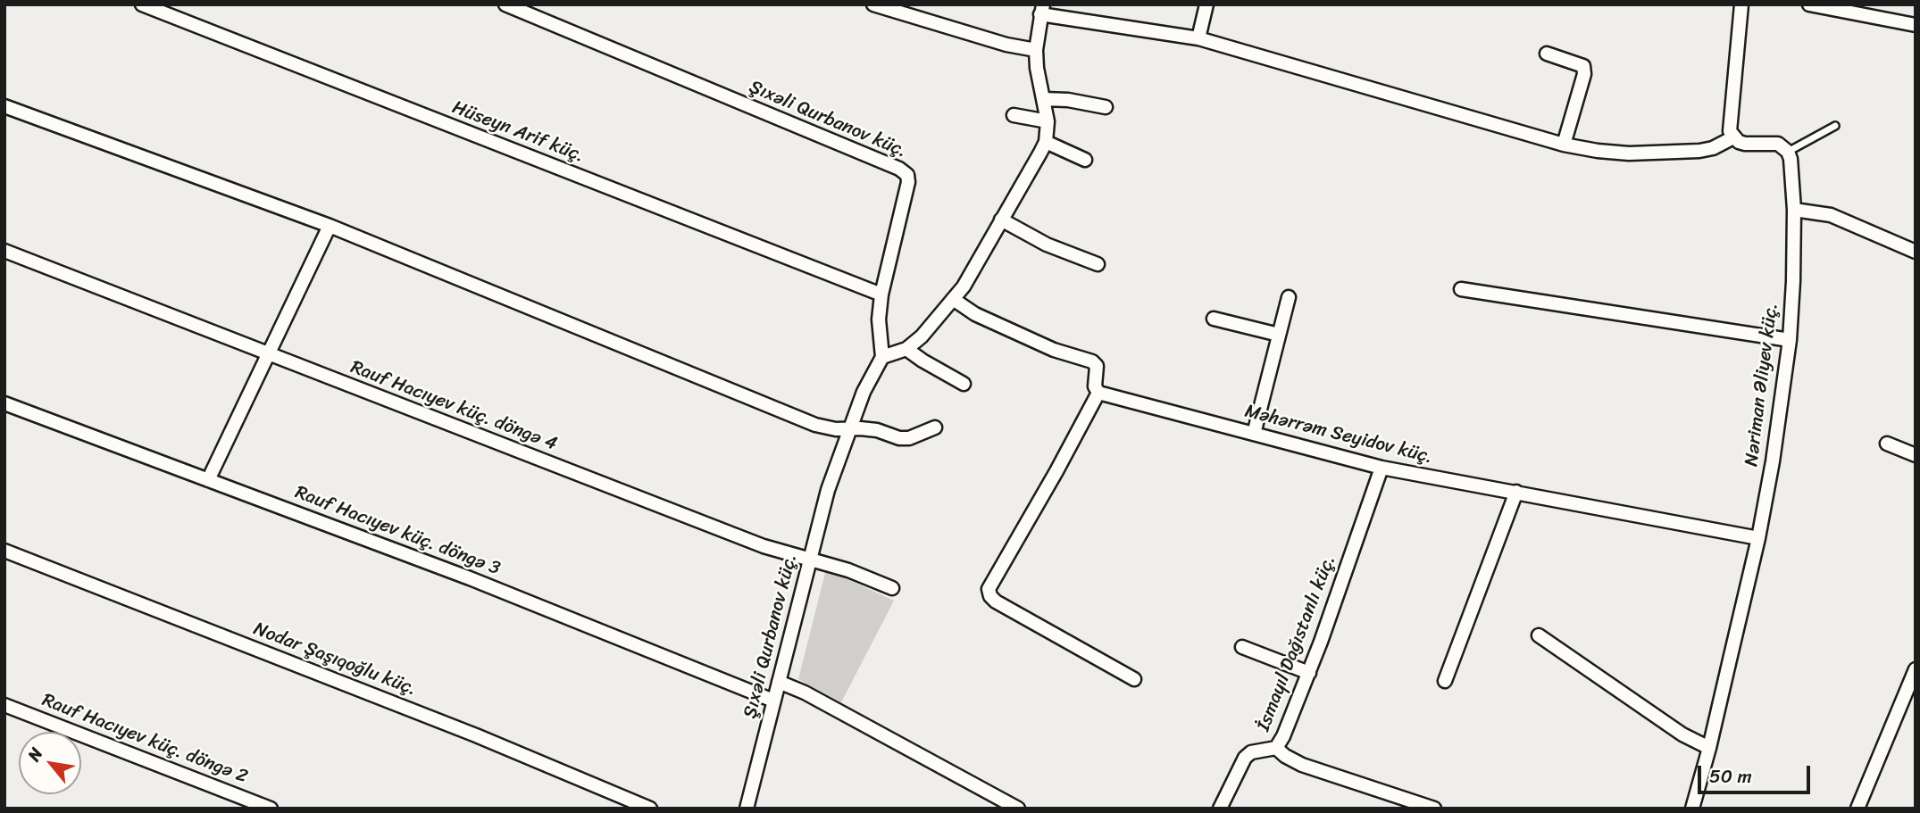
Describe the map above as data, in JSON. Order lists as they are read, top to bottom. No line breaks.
{"streets":{"street":["Şıxəli Qurbanov küç.","Hüseyn Arif küç.","Nəriman Əliyev küç.","Rauf Hacıyev küç. döngə 4","Məhərrəm Seyidov küç.","Rauf Hacıyev küç. döngə 3","İsmayıl Dağıstanlı küç.","Nodar Şaşıqoğlu küç.","Rauf Hacıyev küç. döngə 2"]},"crossings":[["Şıxəli Qurbanov küç.","Hüseyn Arif küç."],["Şıxəli Qurbanov küç.","Rauf Hacıyev küç. döngə 4"],["Şıxəli Qurbanov küç.","Rauf Hacıyev küç. döngə 3"],["Nəriman Əliyev küç.","Məhərrəm Seyidov küç."],["Məhərrəm Seyidov küç.","İsmayıl Dağıstanlı küç."]],"scale_bar":"50 m","north":"top left"}
